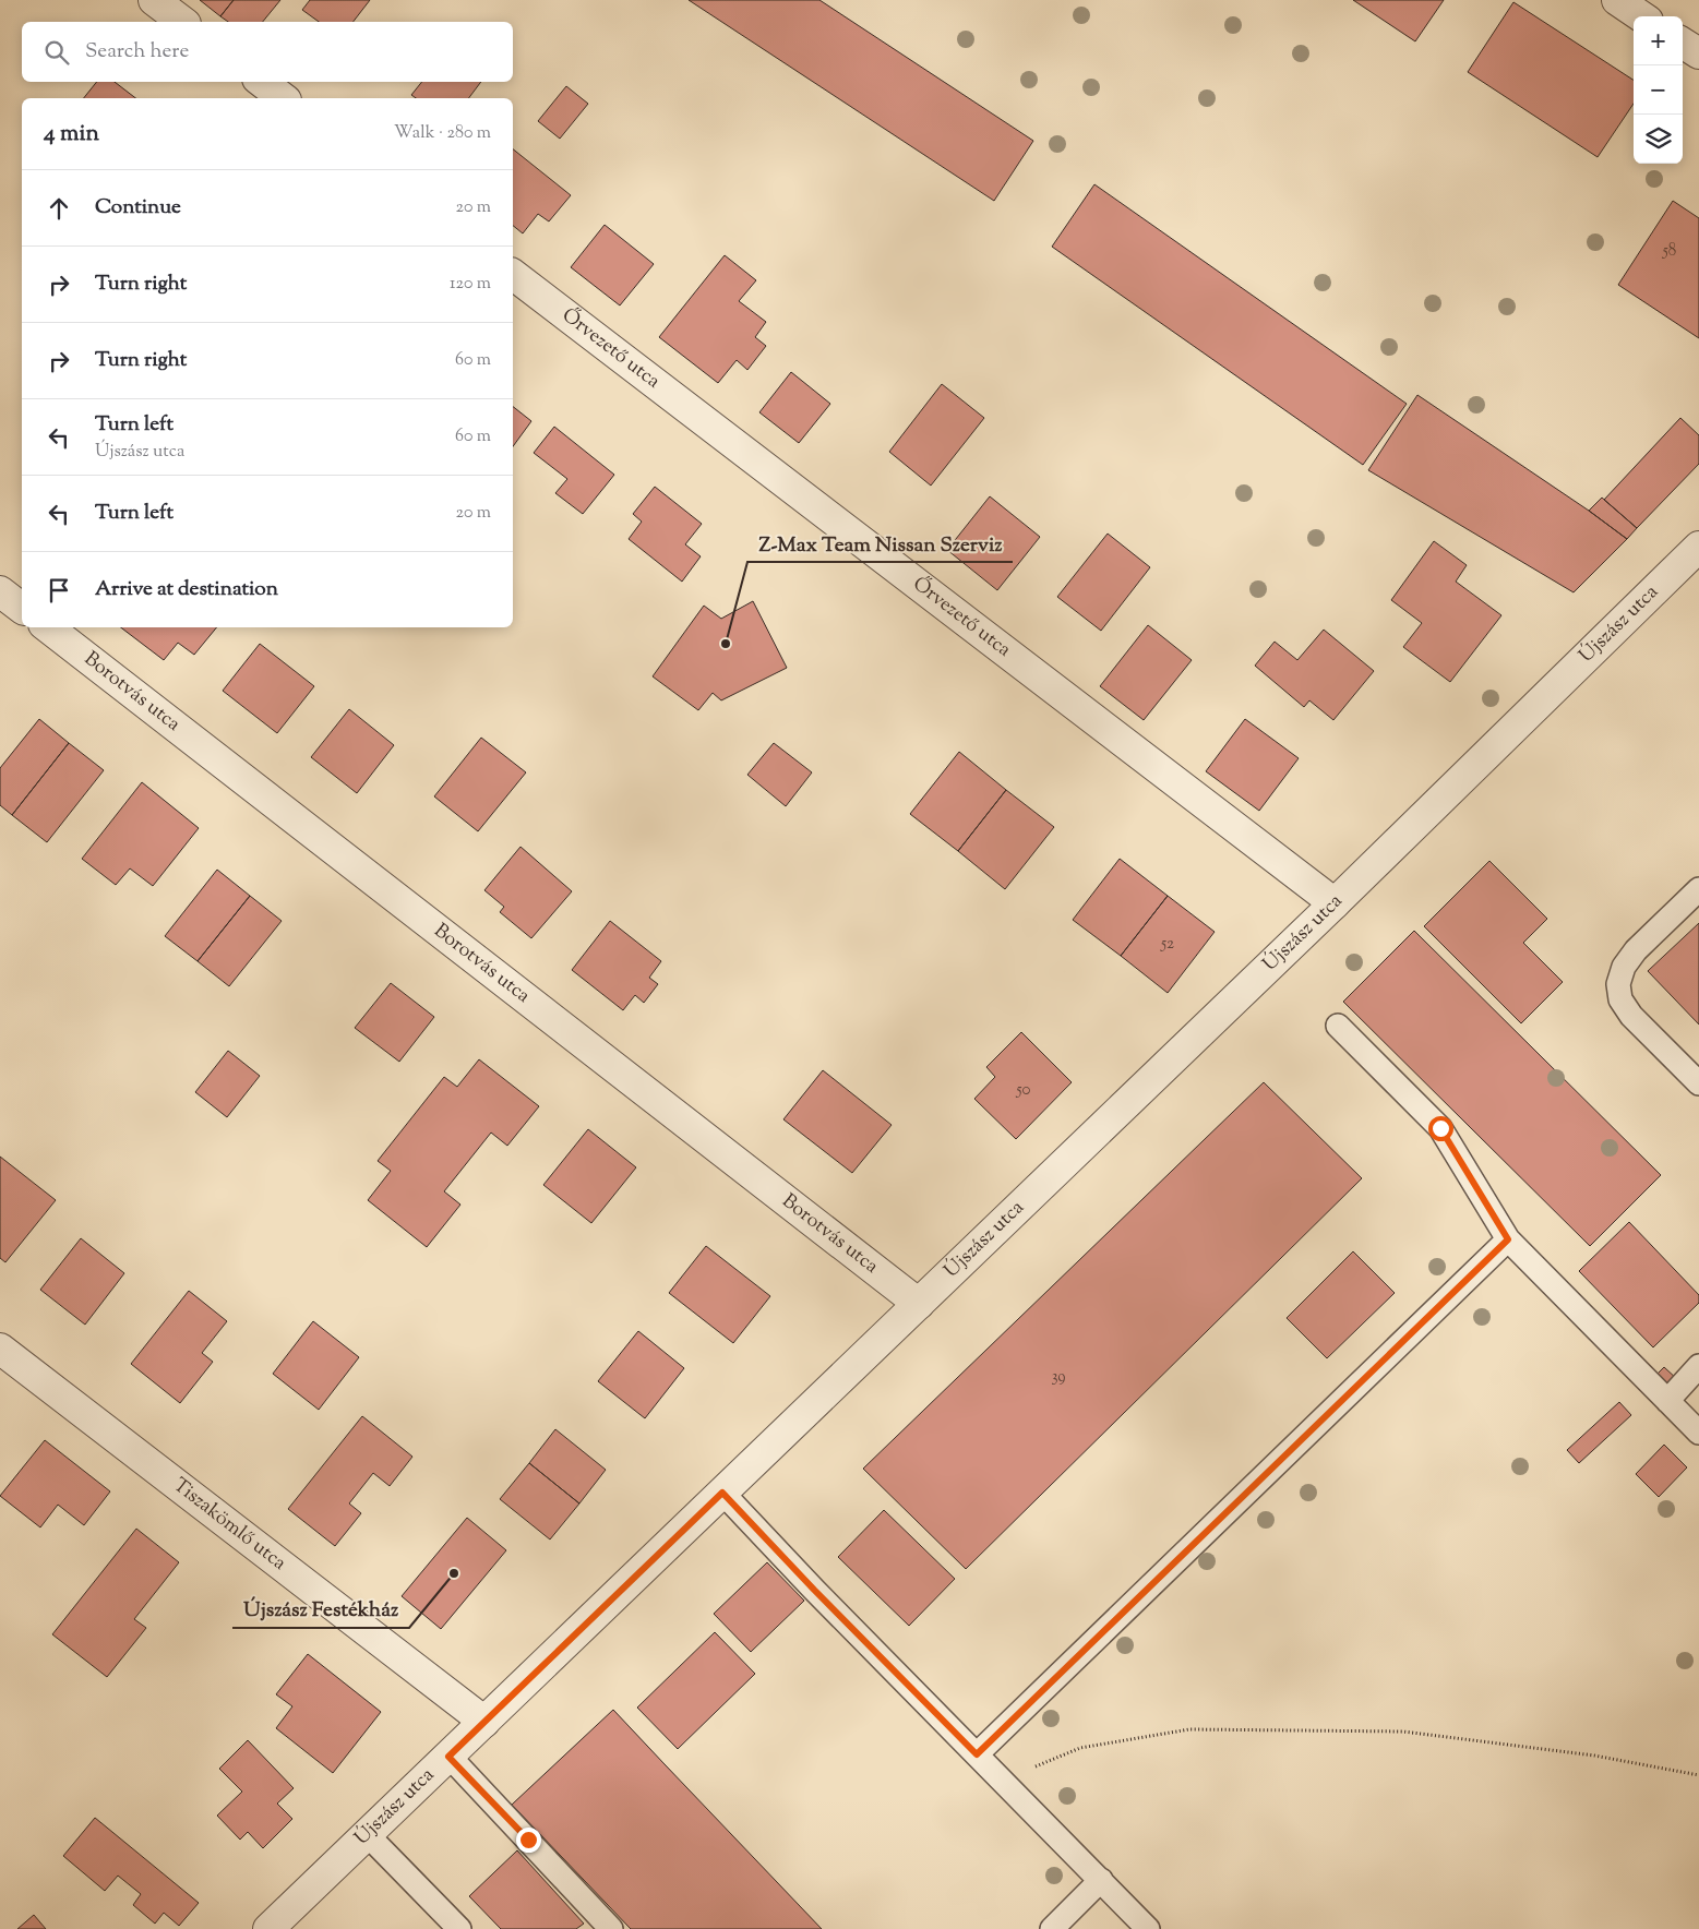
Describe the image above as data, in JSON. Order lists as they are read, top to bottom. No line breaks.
{"streets":{"street":["Őrvezető utca","Újszász utca","Borotvás utca","Tiszakömlő utca"]},"crossings":[["Őrvezető utca","Újszász utca"],["Újszász utca","Borotvás utca"],["Újszász utca","Tiszakömlő utca"]],"places":["Z-Max Team Nissan Szerviz","Újszász Festékház"],"house_numbers":["58","52","50","39"],"page":{"map_buttons":["+","−"],"search":"Search here","heading":["4 min","Walk · 280 m"],"list":[["Continue","20 m"],["Turn right","120 m"],["Turn right","60 m"],["Turn left","Újszász utca","60 m"],["Turn left","20 m"],"Arrive at destination"]}}
